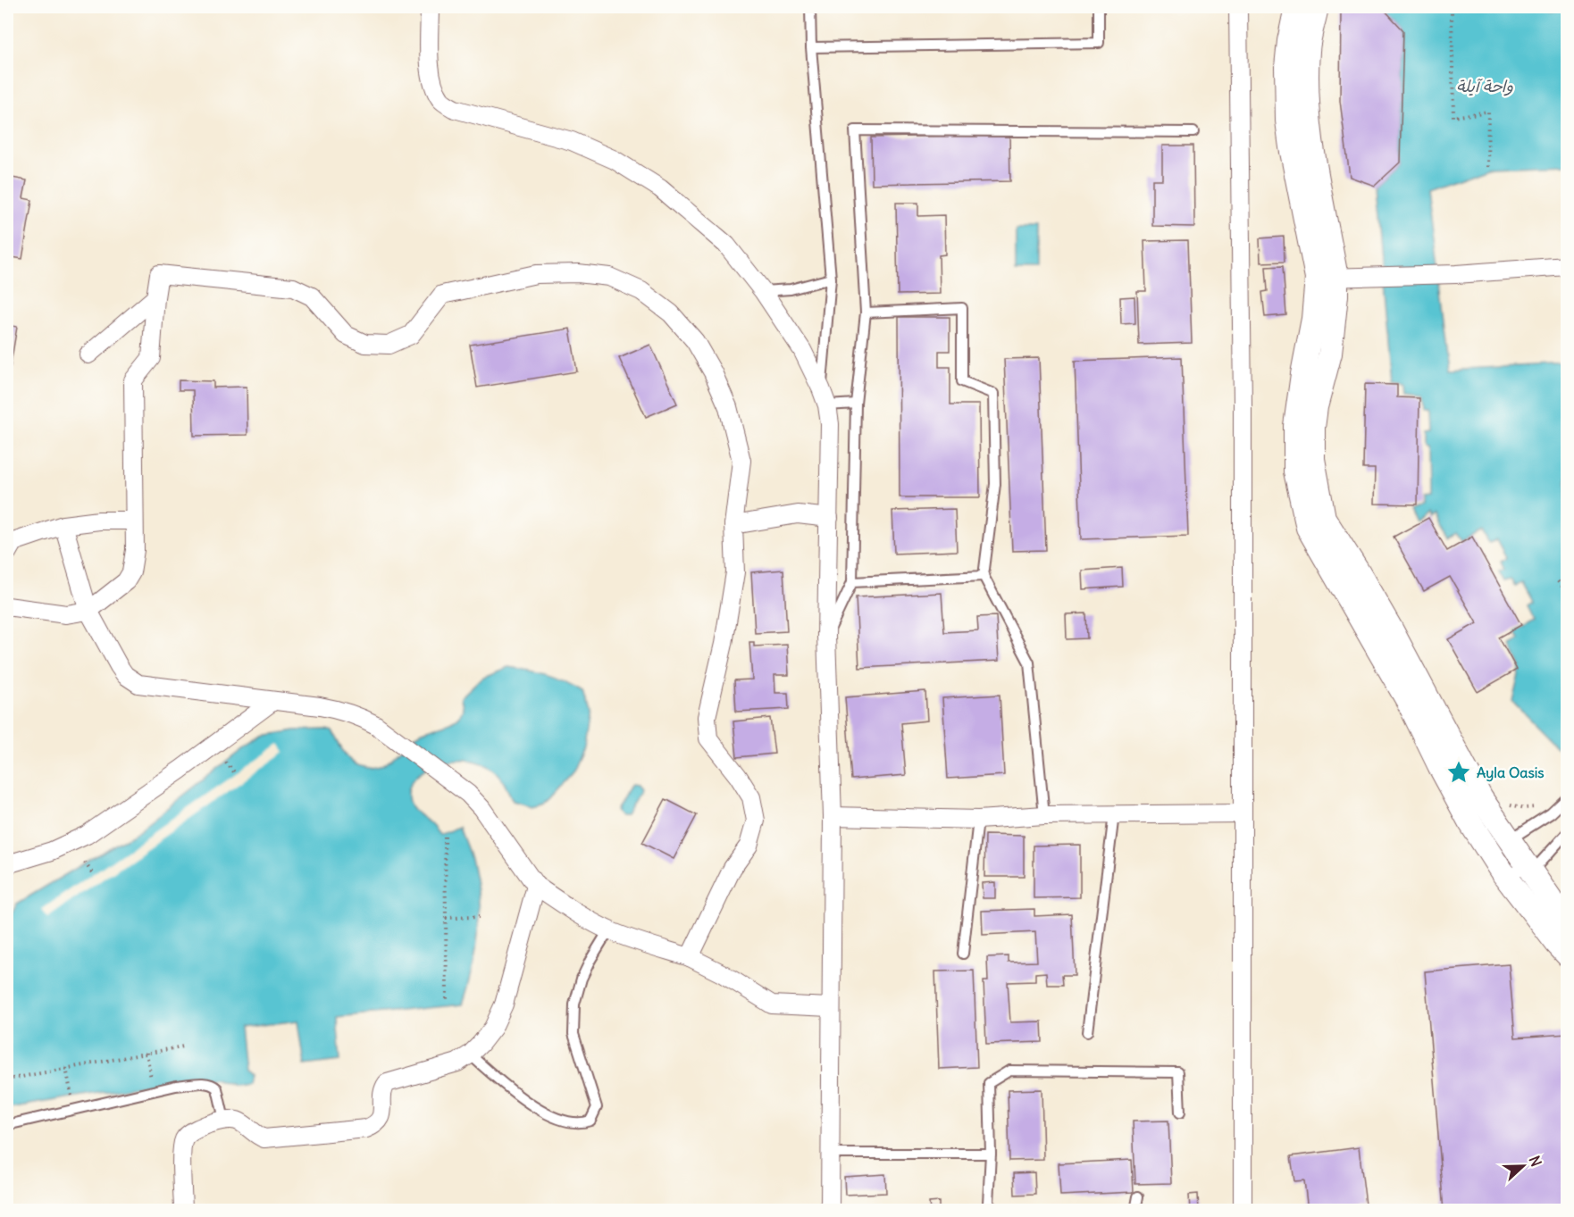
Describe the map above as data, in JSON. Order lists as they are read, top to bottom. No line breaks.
{"water":["واحة آيلة"],"places":{"place":["Ayla Oasis"]},"north":"right"}
